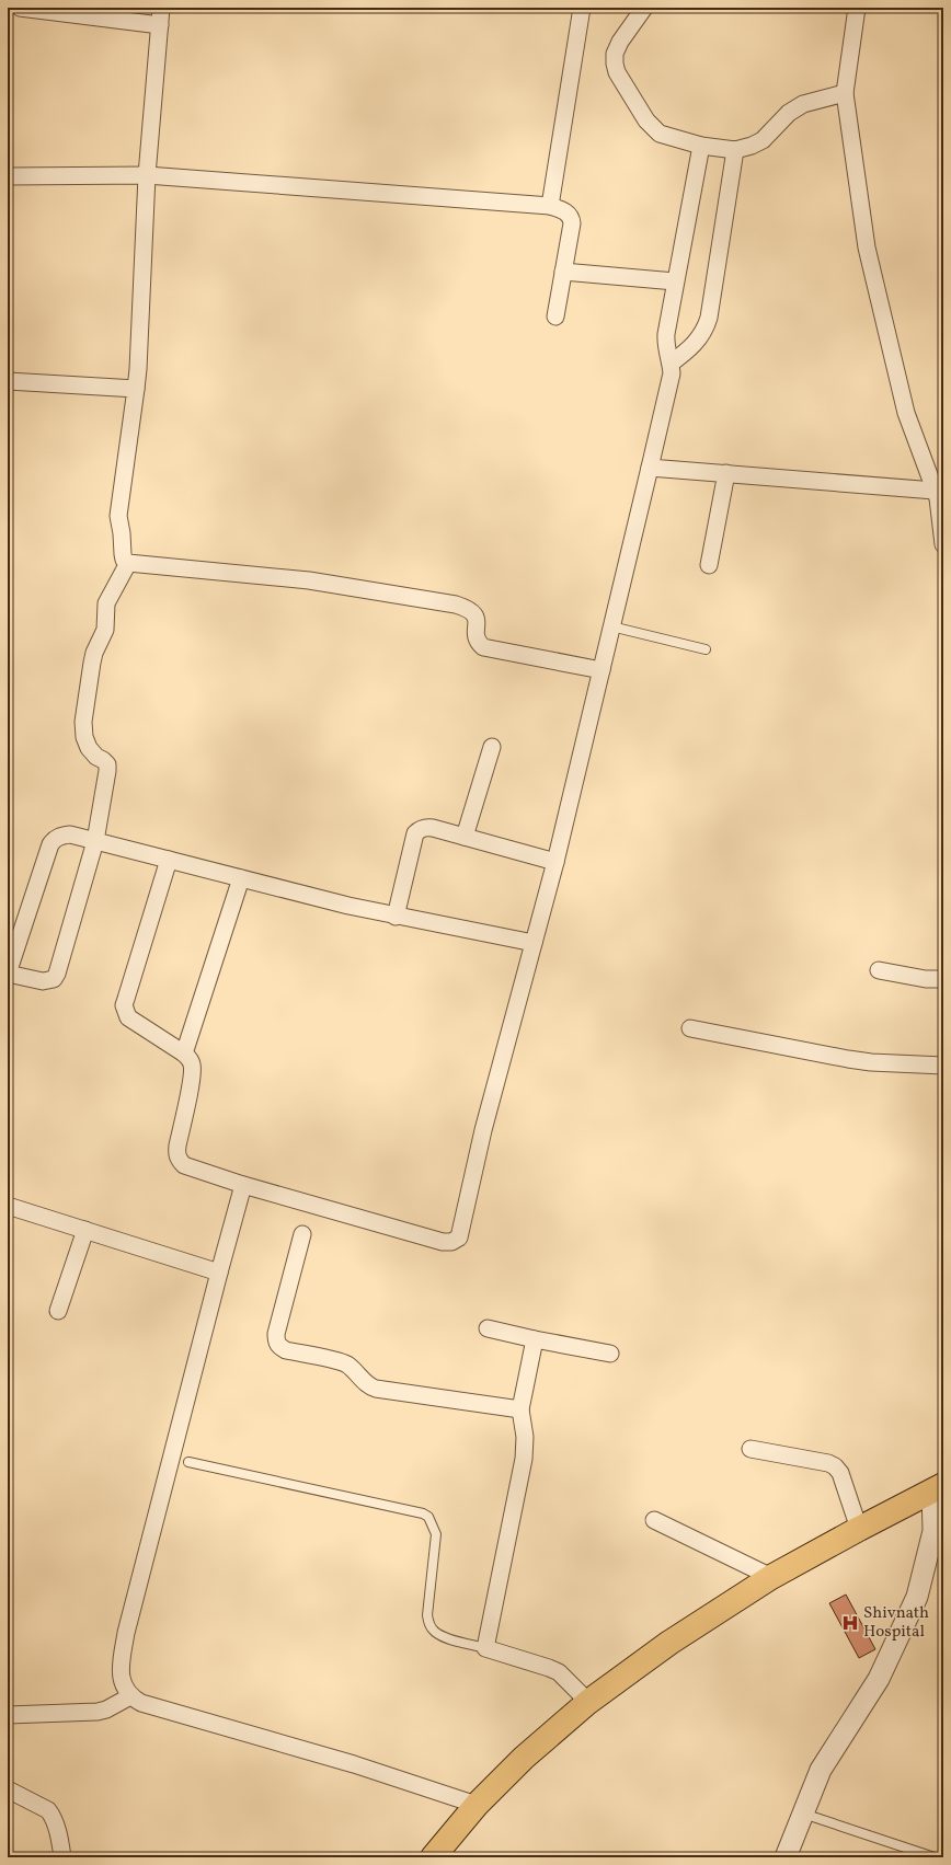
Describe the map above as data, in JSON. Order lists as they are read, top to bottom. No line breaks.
{"places":{"hospital":["Shivnath Hospital"]}}
